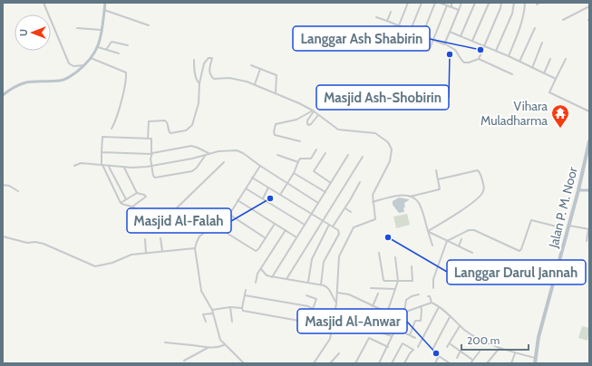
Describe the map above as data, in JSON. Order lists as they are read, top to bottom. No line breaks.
{"streets":{"highway":["Jalan P. M. Noor"]},"places":{"other":["Langgar Ash Shabirin","Masjid Ash-Shobirin","Masjid Al-Falah","Langgar Darul Jannah","Masjid Al-Anwar"],"temple":["Vihara Muladharma"]},"scale_bar":"200 m","north":"left"}
